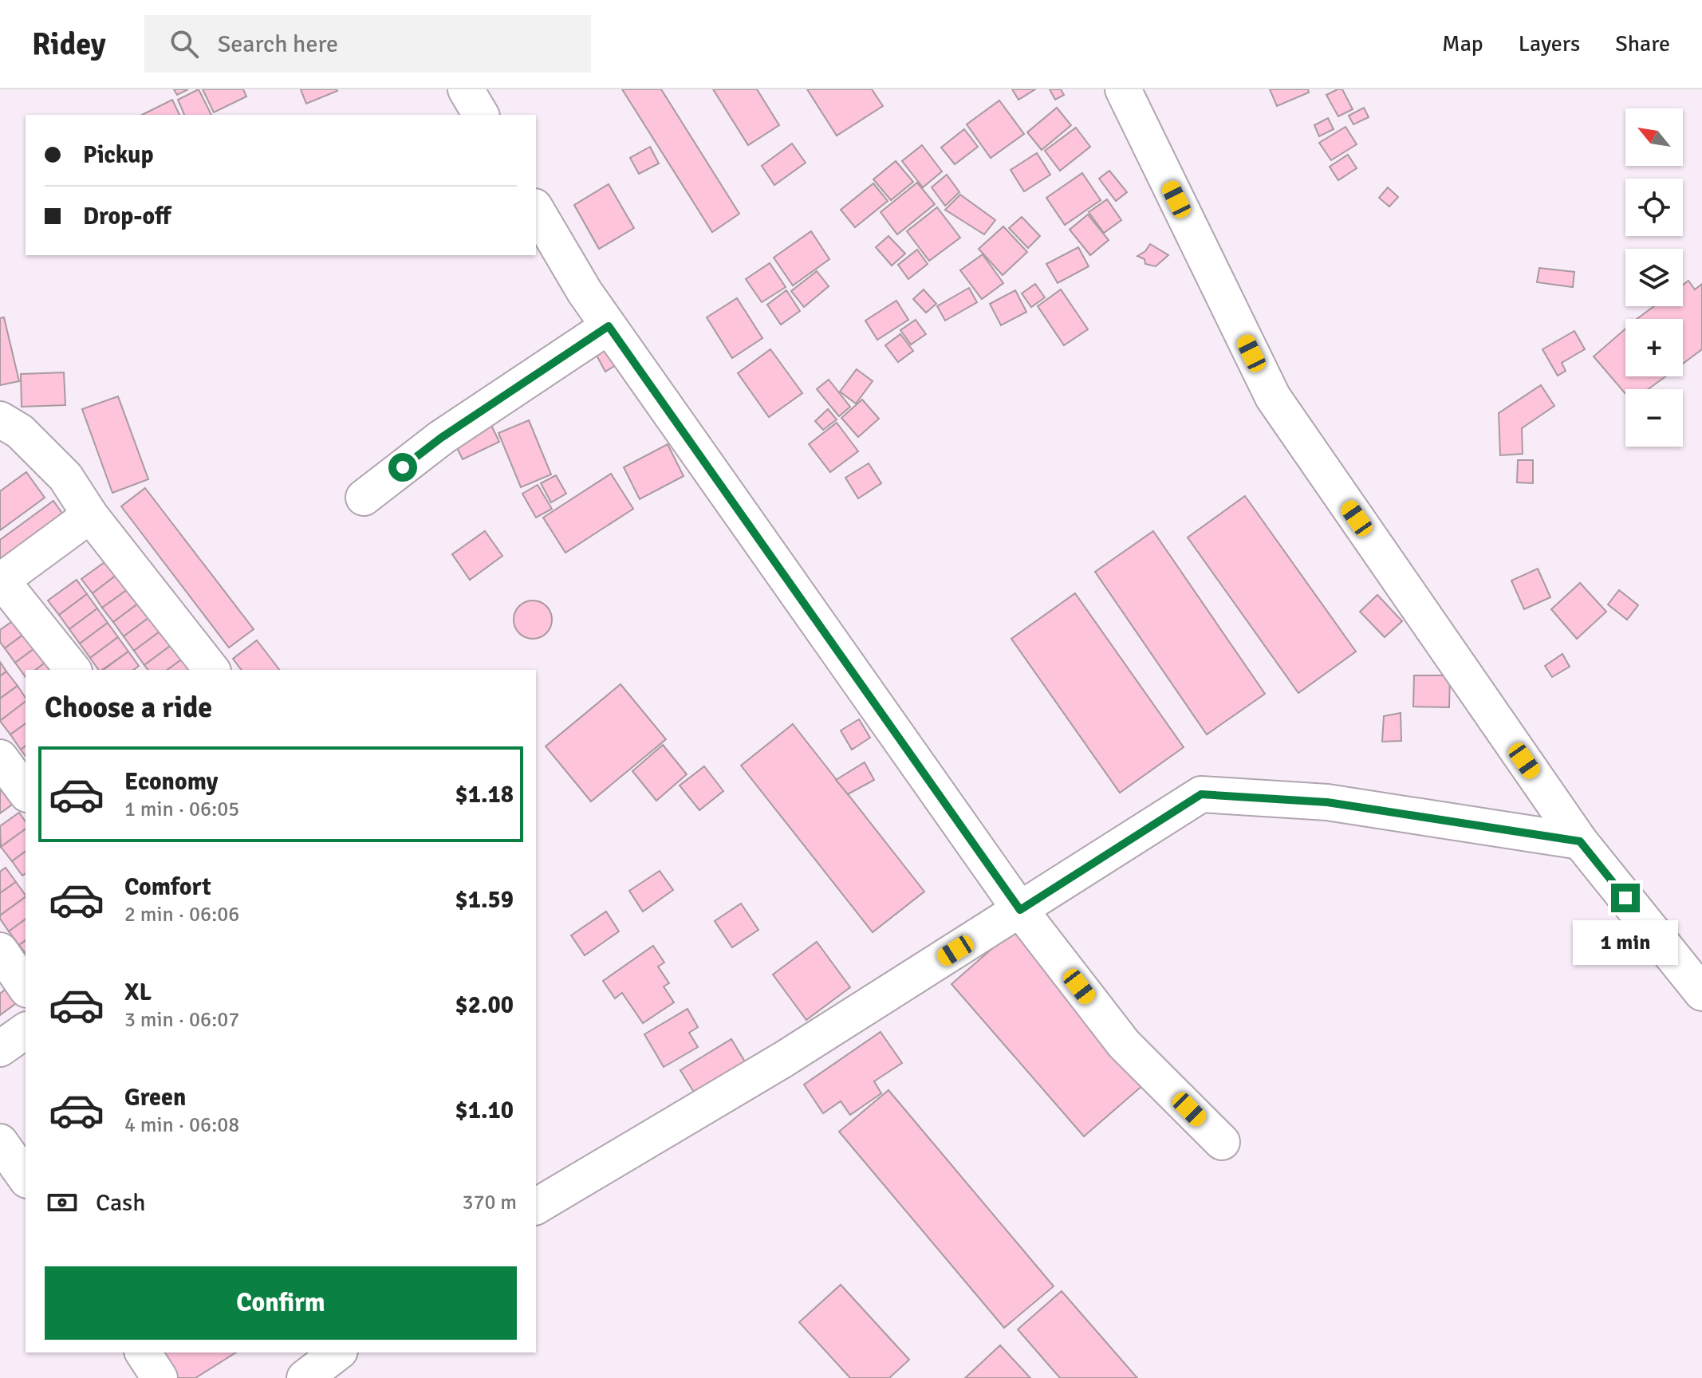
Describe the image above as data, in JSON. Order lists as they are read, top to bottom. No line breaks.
{"north":"top left","page":{"header":"Ridey","search":"Search here","nav":["Map","Layers","Share"],"map_buttons":["+","−"],"banner":["Pickup","Drop-off"],"heading":"Choose a ride","list":[{"name":"Economy","note":"1 min · 06:05","value":"$1.18"},{"name":"Comfort","note":"2 min · 06:06","value":"$1.59"},{"name":"XL","note":"3 min · 06:07","value":"$2.00"},{"name":"Green","note":"4 min · 06:08","value":"$1.10"}],"bubble":"1 min","pay":["Cash","370 m"],"buttons":"Confirm"}}
